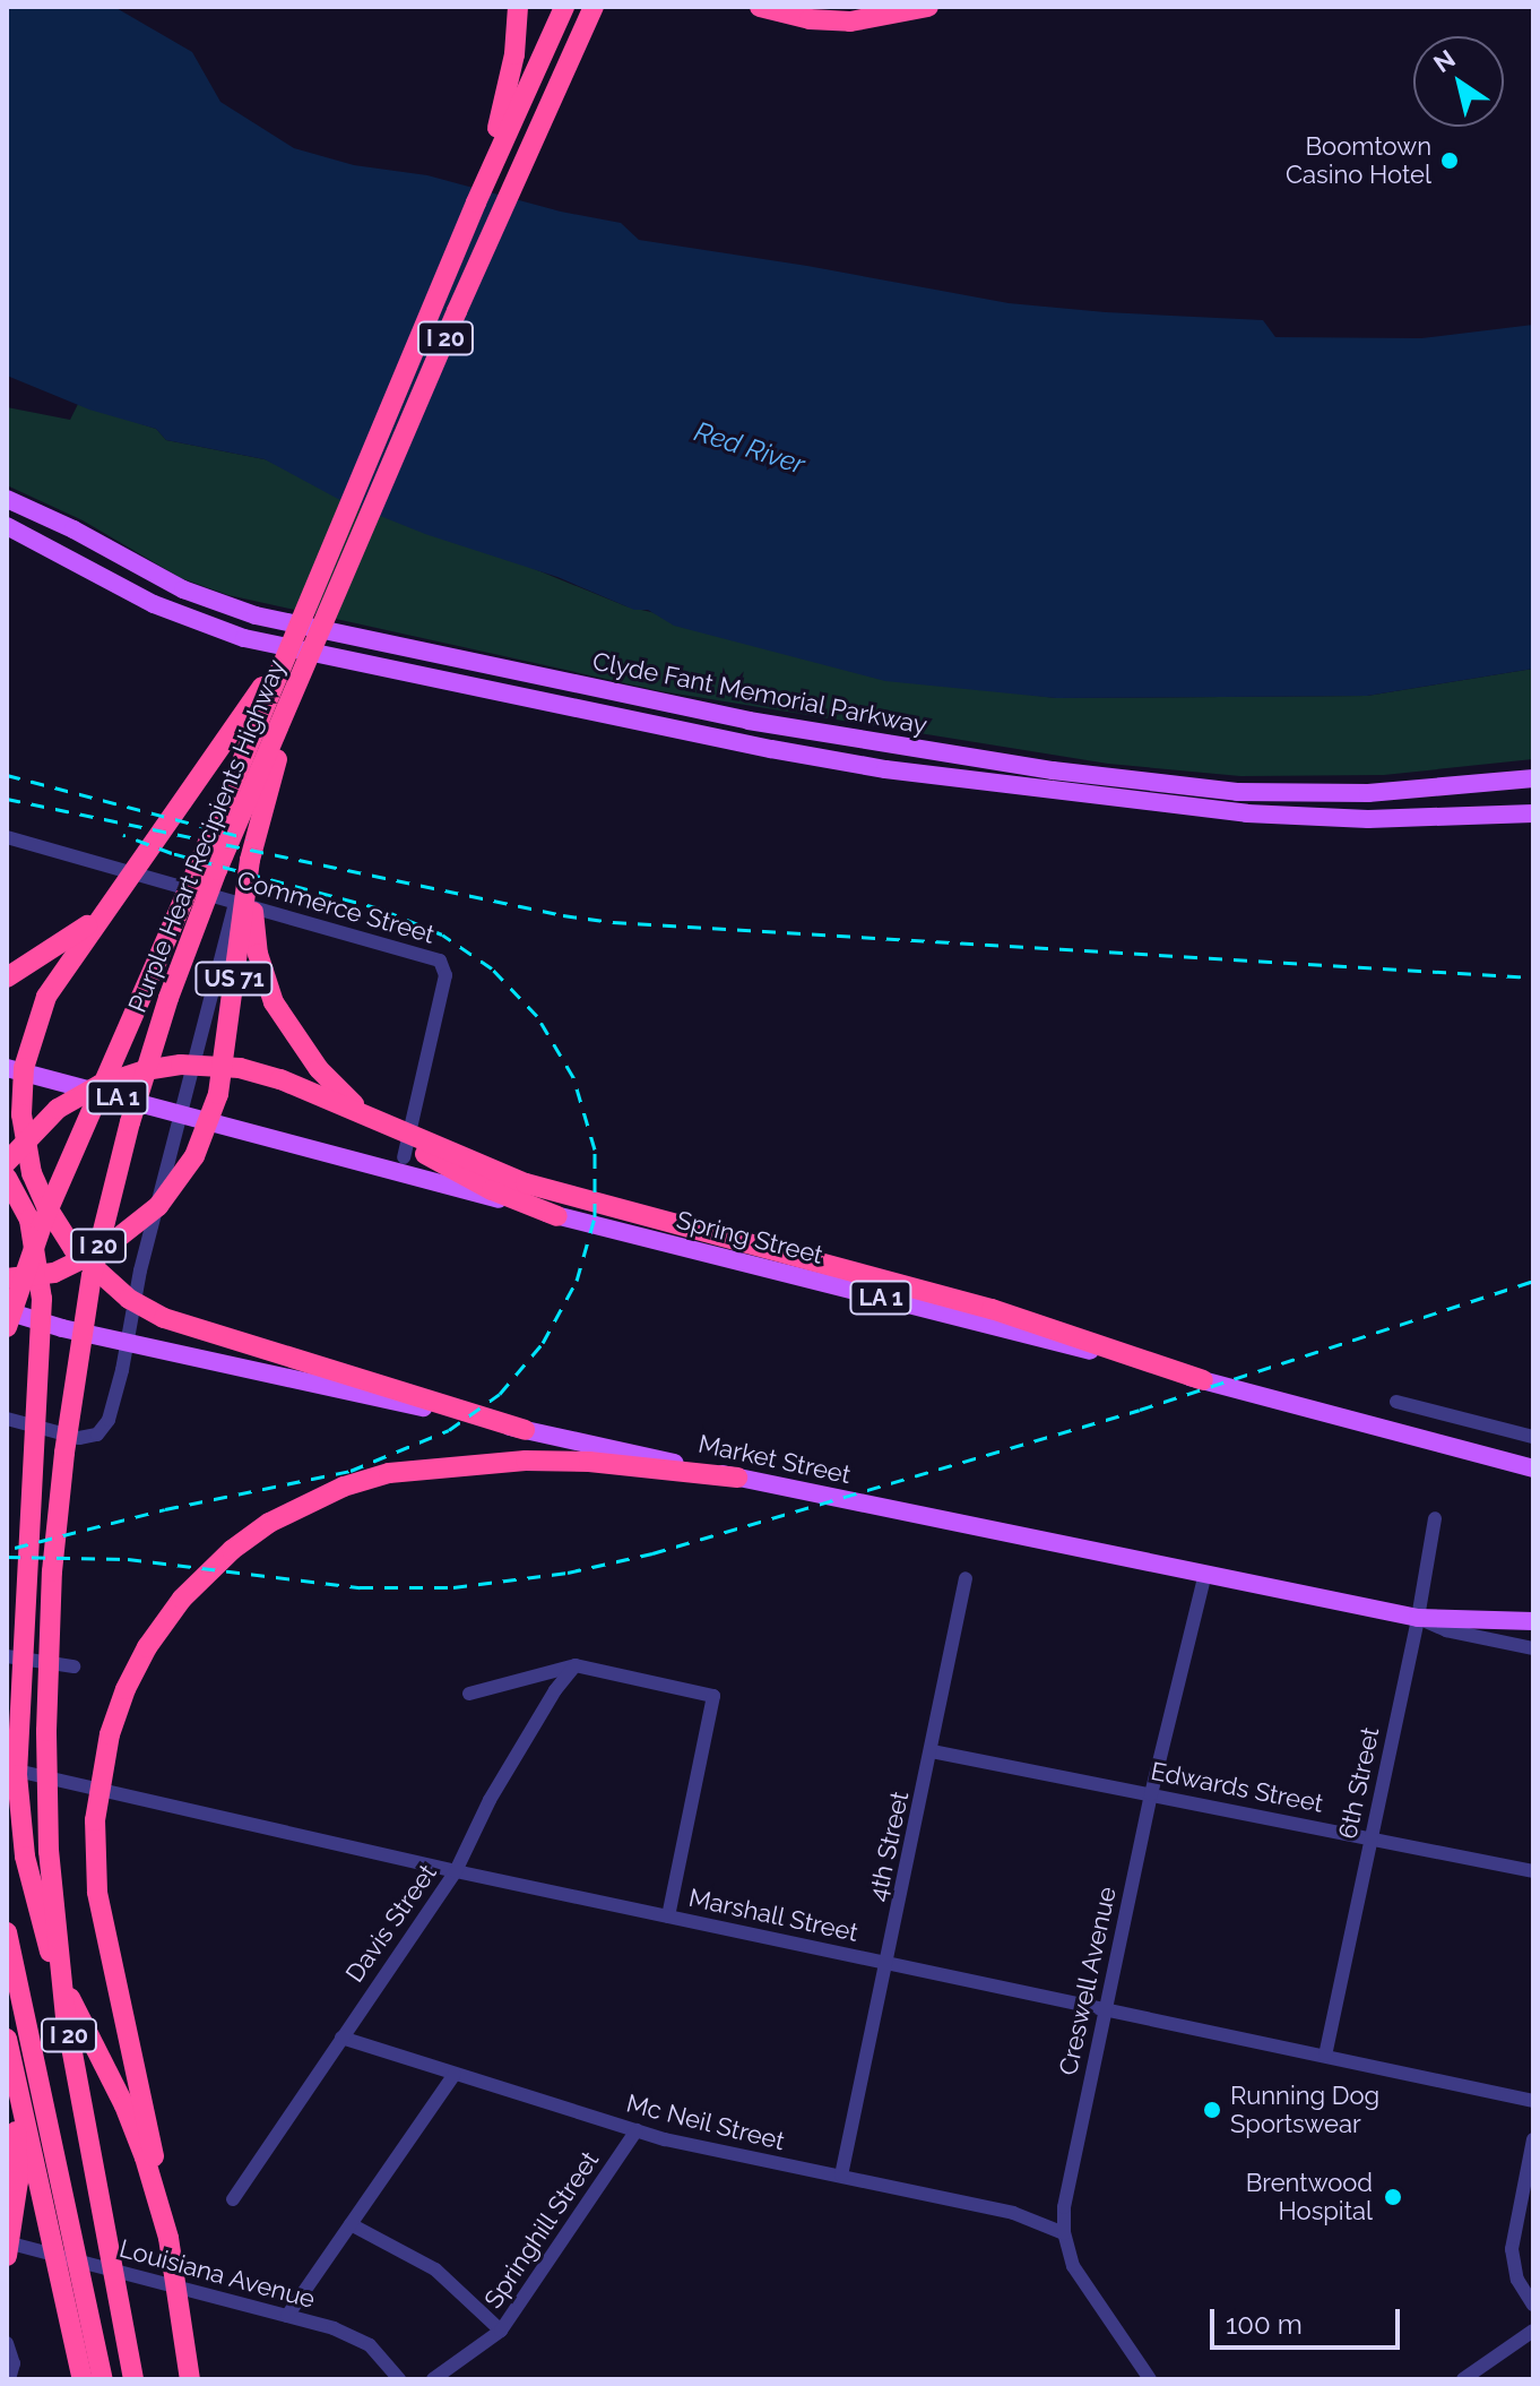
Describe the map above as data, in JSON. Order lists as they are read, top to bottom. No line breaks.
{"streets":{"highway":["I 20","Purple Heart Recipients Highway","US 71"],"main road":["Clyde Fant Memorial Parkway","LA 1","Spring Street","Market Street"],"street":["Commerce Street","6th Street","Edwards Street","4th Street","Marshall Street","Davis Street","Creswell Avenue","Mc Neil Street","Springhill Street","Louisiana Avenue"]},"crossings":[["Purple Heart Recipients Highway","US 71"],["Market Street","6th Street"],["Market Street","Creswell Avenue"],["6th Street","Edwards Street"],["6th Street","Marshall Street"],["Edwards Street","4th Street"],["Edwards Street","Creswell Avenue"],["4th Street","Marshall Street"],["4th Street","Mc Neil Street"],["Marshall Street","Davis Street"],["Marshall Street","Creswell Avenue"],["Davis Street","Mc Neil Street"],["Creswell Avenue","Mc Neil Street"],["Mc Neil Street","Springhill Street"]],"water":["Red River"],"places":["Boomtown Casino Hotel","Running Dog Sportswear","Brentwood Hospital"],"scale_bar":"100 m","north":"top left"}
